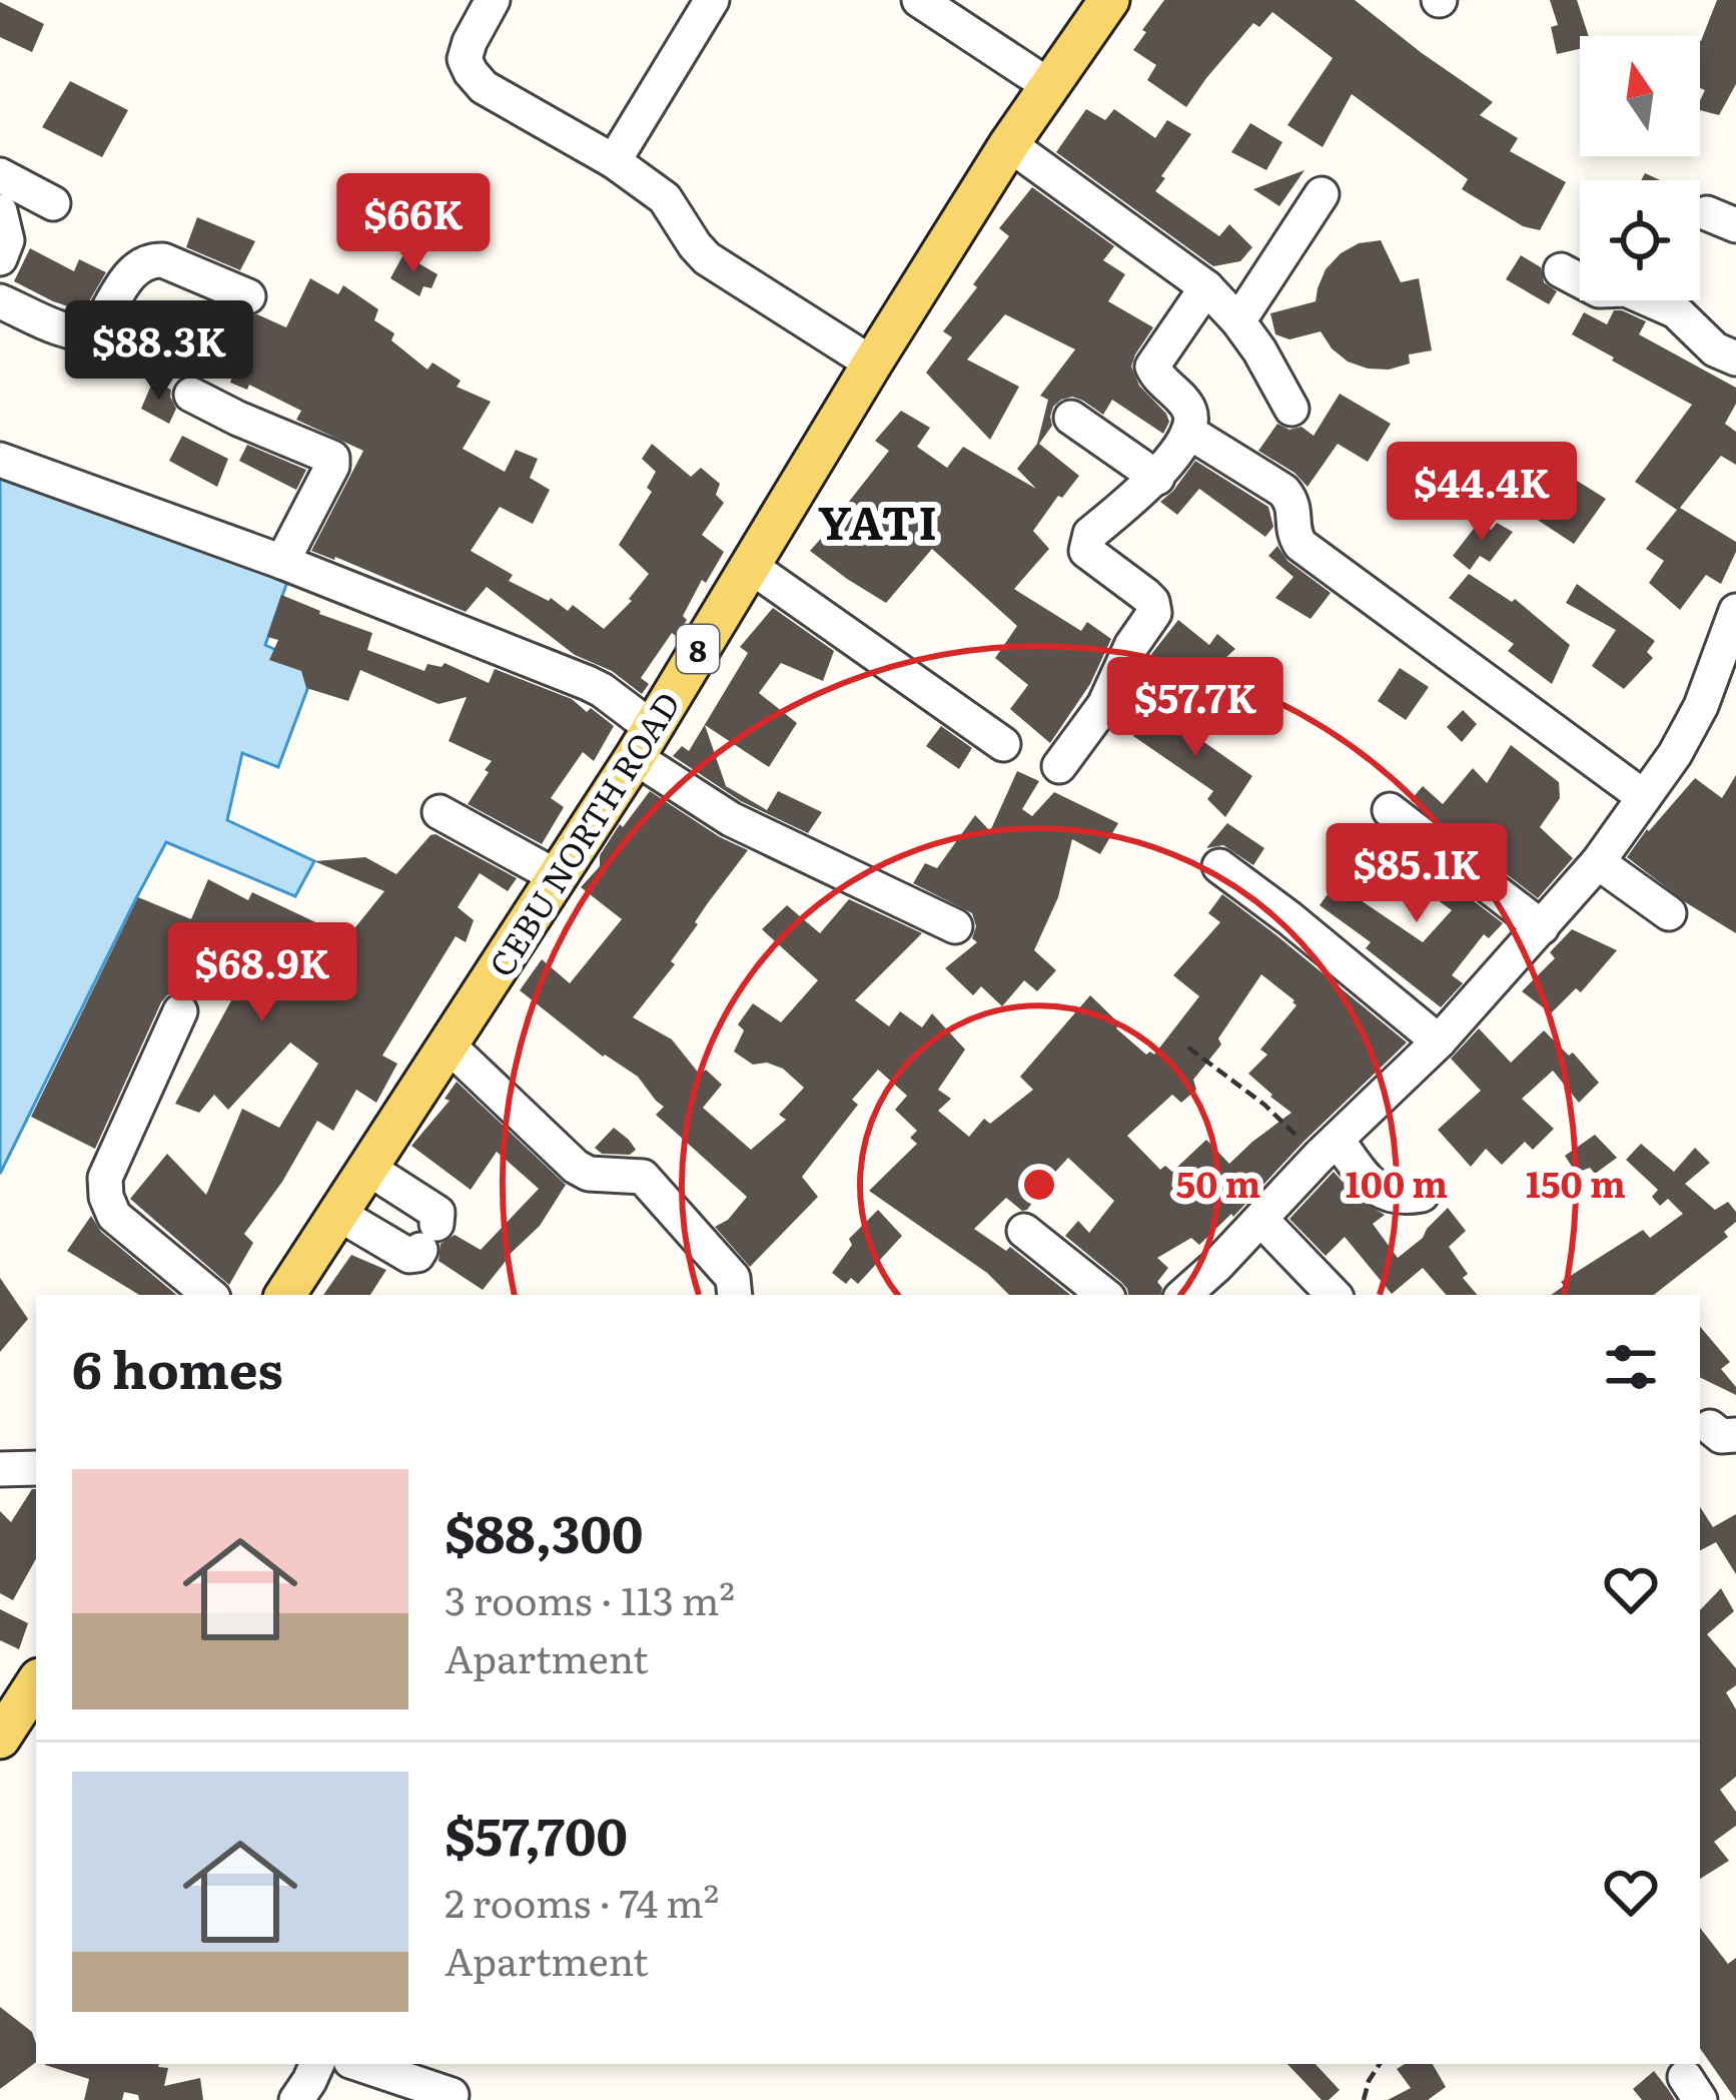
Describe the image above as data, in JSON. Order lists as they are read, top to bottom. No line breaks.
{"streets":{"main road":["8","CEBU NORTH ROAD"]},"districts":["YATI"],"north":"top","page":{"price":["$66K","$88.3K","$44.4K","$57.7K","$85.1K","$68.9K"],"heading":"6 homes","list":[{"name":"$88,300","note":"3 rooms · 113 m² · Apartment"},{"name":"$57,700","note":"2 rooms · 74 m² · Apartment"}]},"rings":["50 m","100 m","150 m"]}
